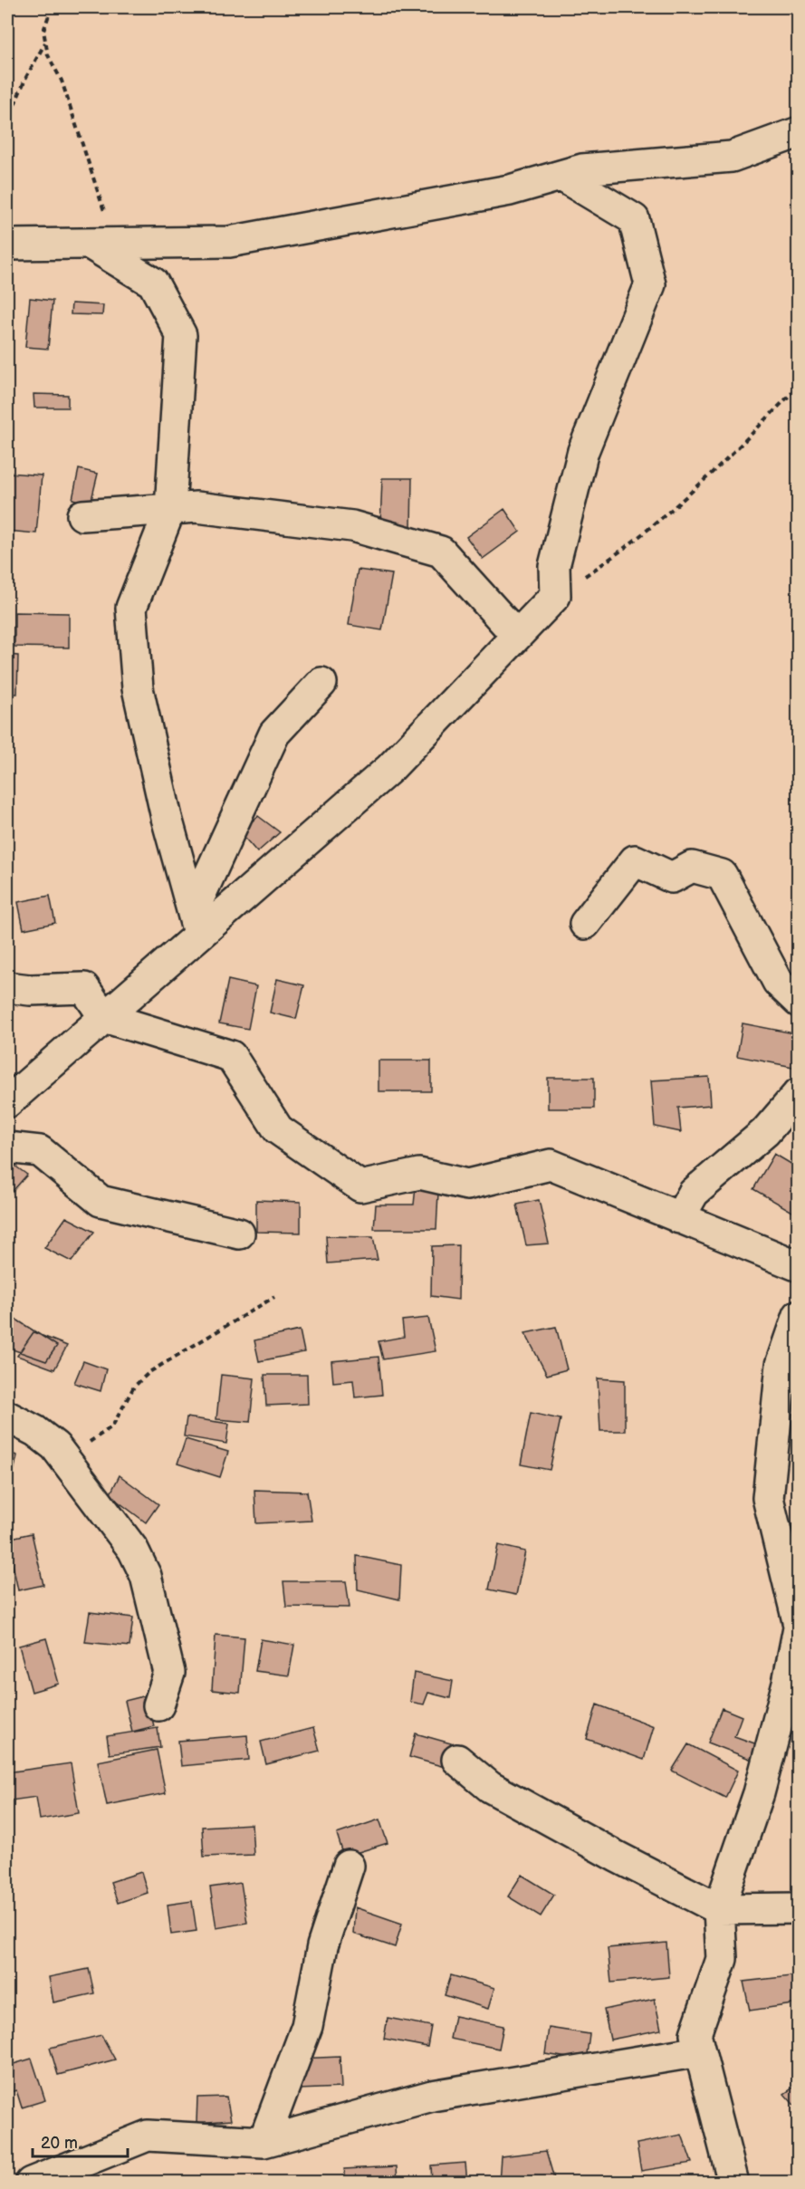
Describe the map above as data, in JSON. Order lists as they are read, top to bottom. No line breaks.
{"scale_bar":"20 m"}
